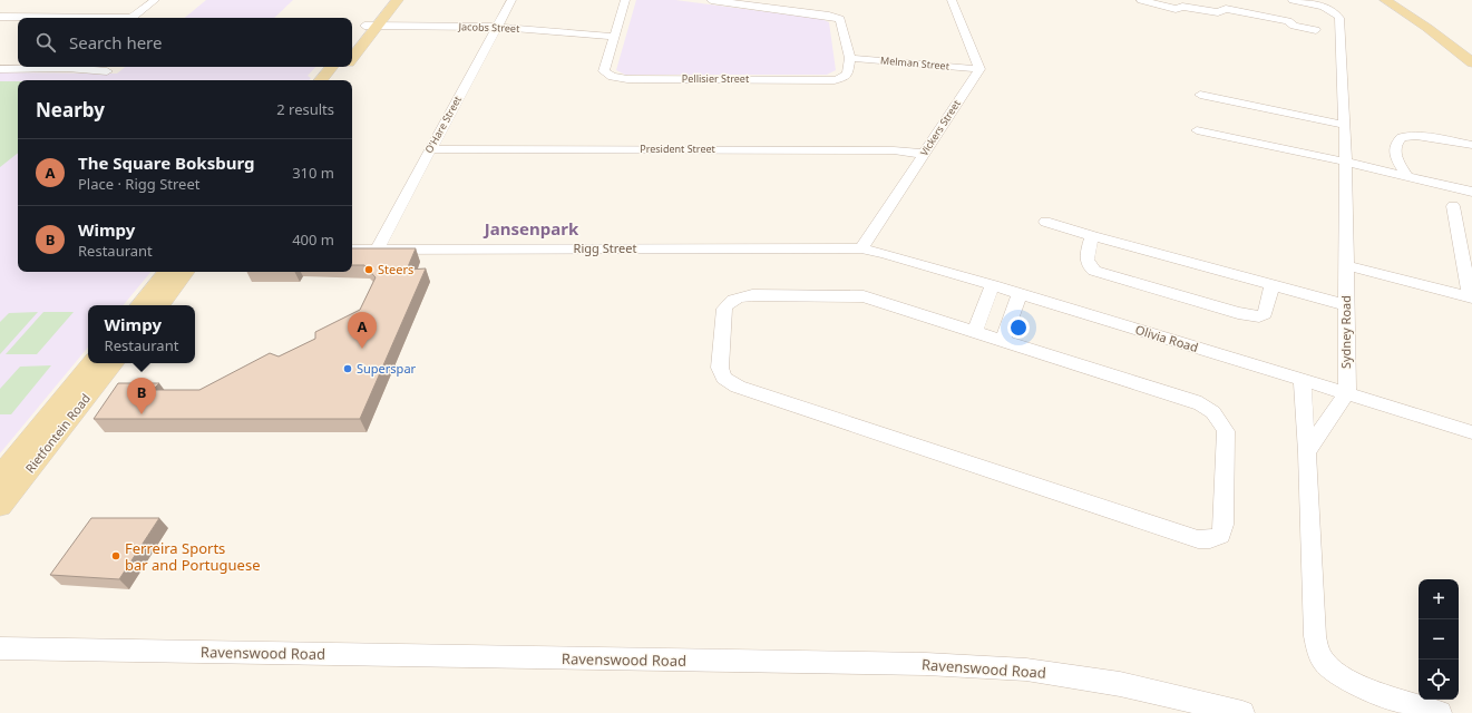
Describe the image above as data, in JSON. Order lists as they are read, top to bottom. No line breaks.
{"streets":{"main road":["Rietfontein Road"],"street":["Jacobs Street","Melman Street","Pellisier Street","O'Hare Street","Vickers Street","President Street","Rigg Street","Sydney Road","Olivia Road","Ravenswood Road"]},"crossings":[["Jacobs Street","Pellisier Street"],["Jacobs Street","O'Hare Street"],["Melman Street","Pellisier Street"],["Melman Street","Vickers Street"],["O'Hare Street","President Street"],["O'Hare Street","Rigg Street"],["Vickers Street","President Street"],["Vickers Street","Rigg Street"],["Vickers Street","Olivia Road"],["Rigg Street","Olivia Road"],["Sydney Road","Olivia Road"]],"districts":["Jansenpark"],"places":["Steers","Superspar","Ferreira Sports bar and Portuguese"],"page":{"search":"Search here","heading":["Nearby","2 results"],"list":[{"mark":"A","name":"The Square Boksburg","note":"Place · Rigg Street","value":"310 m"},{"mark":"B","name":"Wimpy","note":"Restaurant","value":"400 m"}],"popup":["Wimpy","Restaurant"],"pins":["A","B"],"map_buttons":["+","−"]}}
